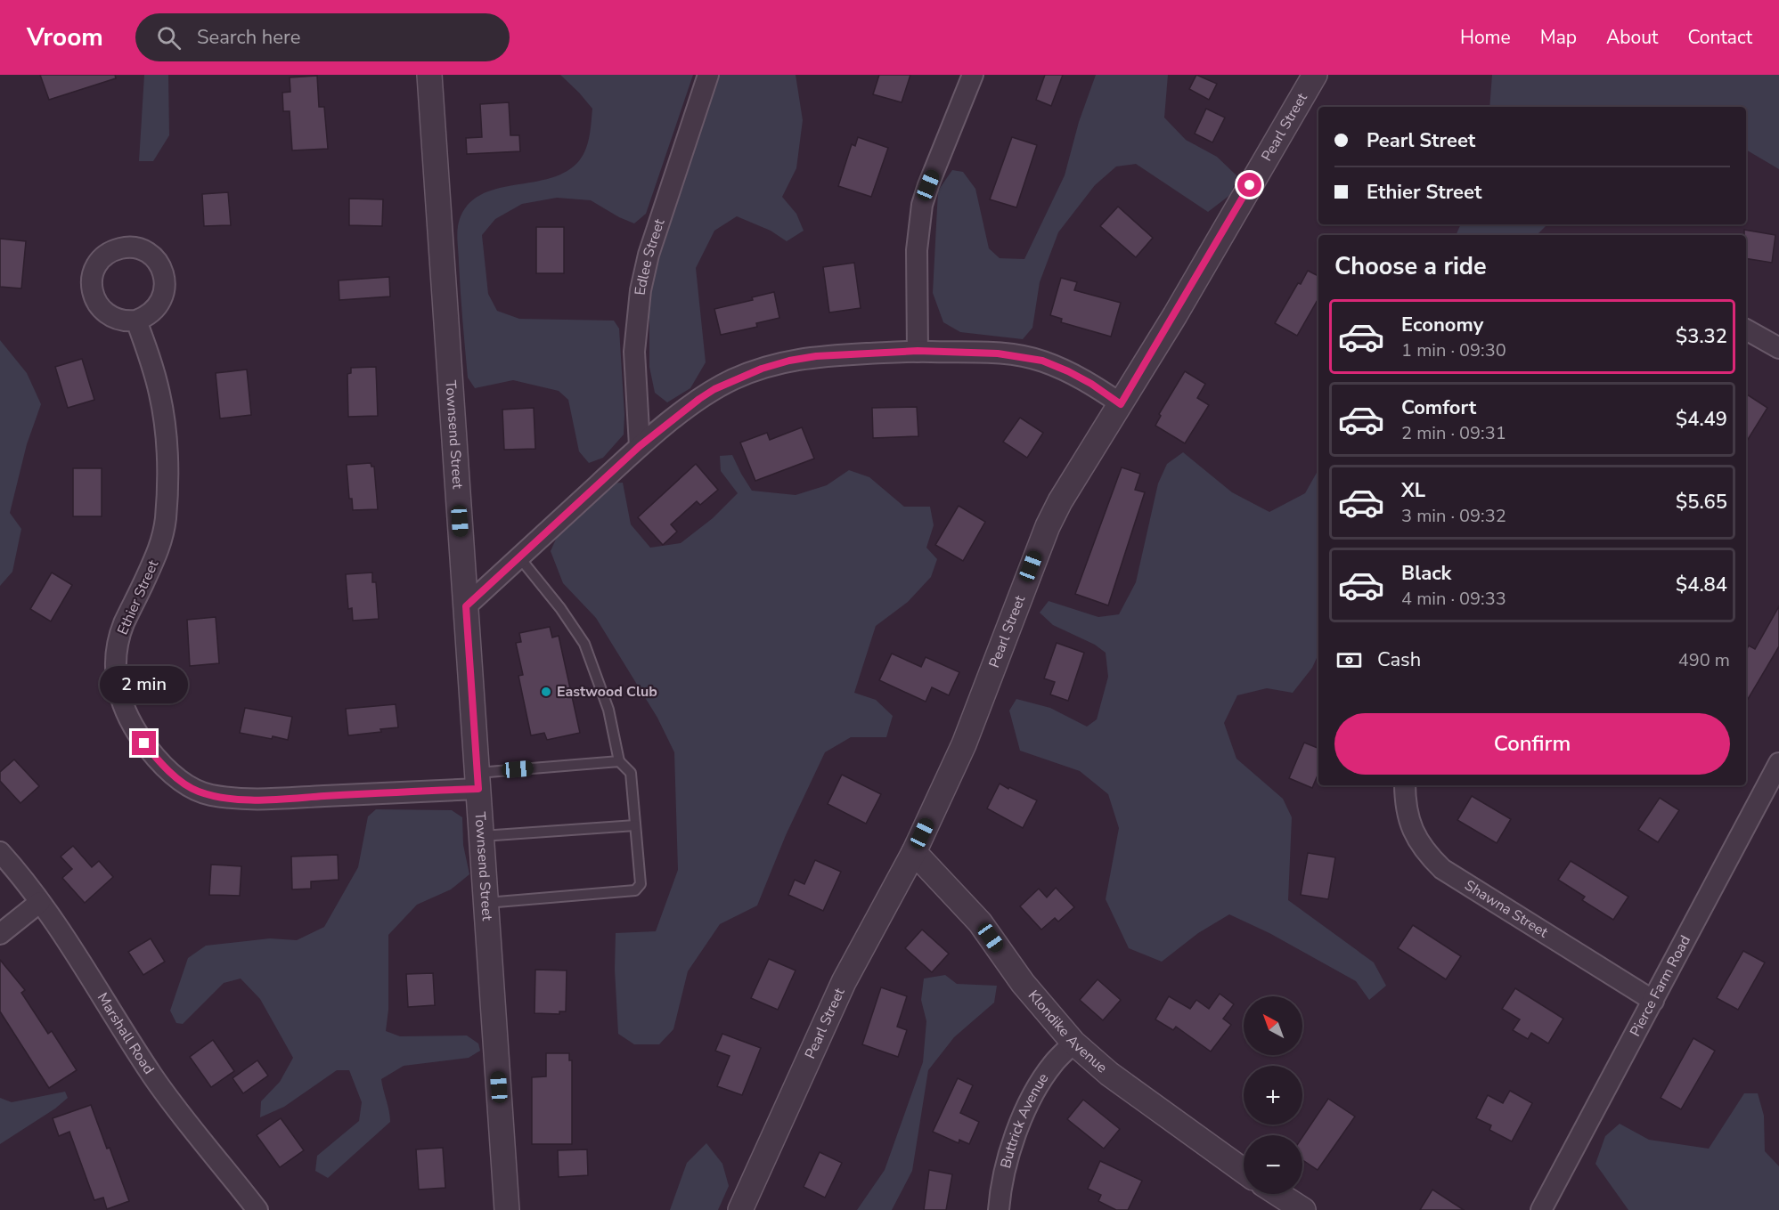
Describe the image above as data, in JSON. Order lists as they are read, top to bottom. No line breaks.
{"streets":{"street":["Pearl Street","Edlee Street","Townsend Street","Ethier Street","Shawna Street","Pierce Farm Road","Klondike Avenue","Marshall Road","Buttrick Avenue"]},"crossings":[["Pearl Street","Klondike Avenue"],["Townsend Street","Ethier Street"],["Shawna Street","Pierce Farm Road"],["Klondike Avenue","Buttrick Avenue"]],"places":["Eastwood Club"],"north":"top left","page":{"header":"Vroom","search":"Search here","nav":["Home","Map","About","Contact"],"banner":["Pearl Street","Ethier Street"],"heading":"Choose a ride","list":[{"name":"Economy","note":"1 min · 09:30","value":"$3.32"},{"name":"Comfort","note":"2 min · 09:31","value":"$4.49"},{"name":"XL","note":"3 min · 09:32","value":"$5.65"},{"name":"Black","note":"4 min · 09:33","value":"$4.84"}],"pay":["Cash","490 m"],"bubble":"2 min","buttons":"Confirm","map_buttons":["+","−"]}}
